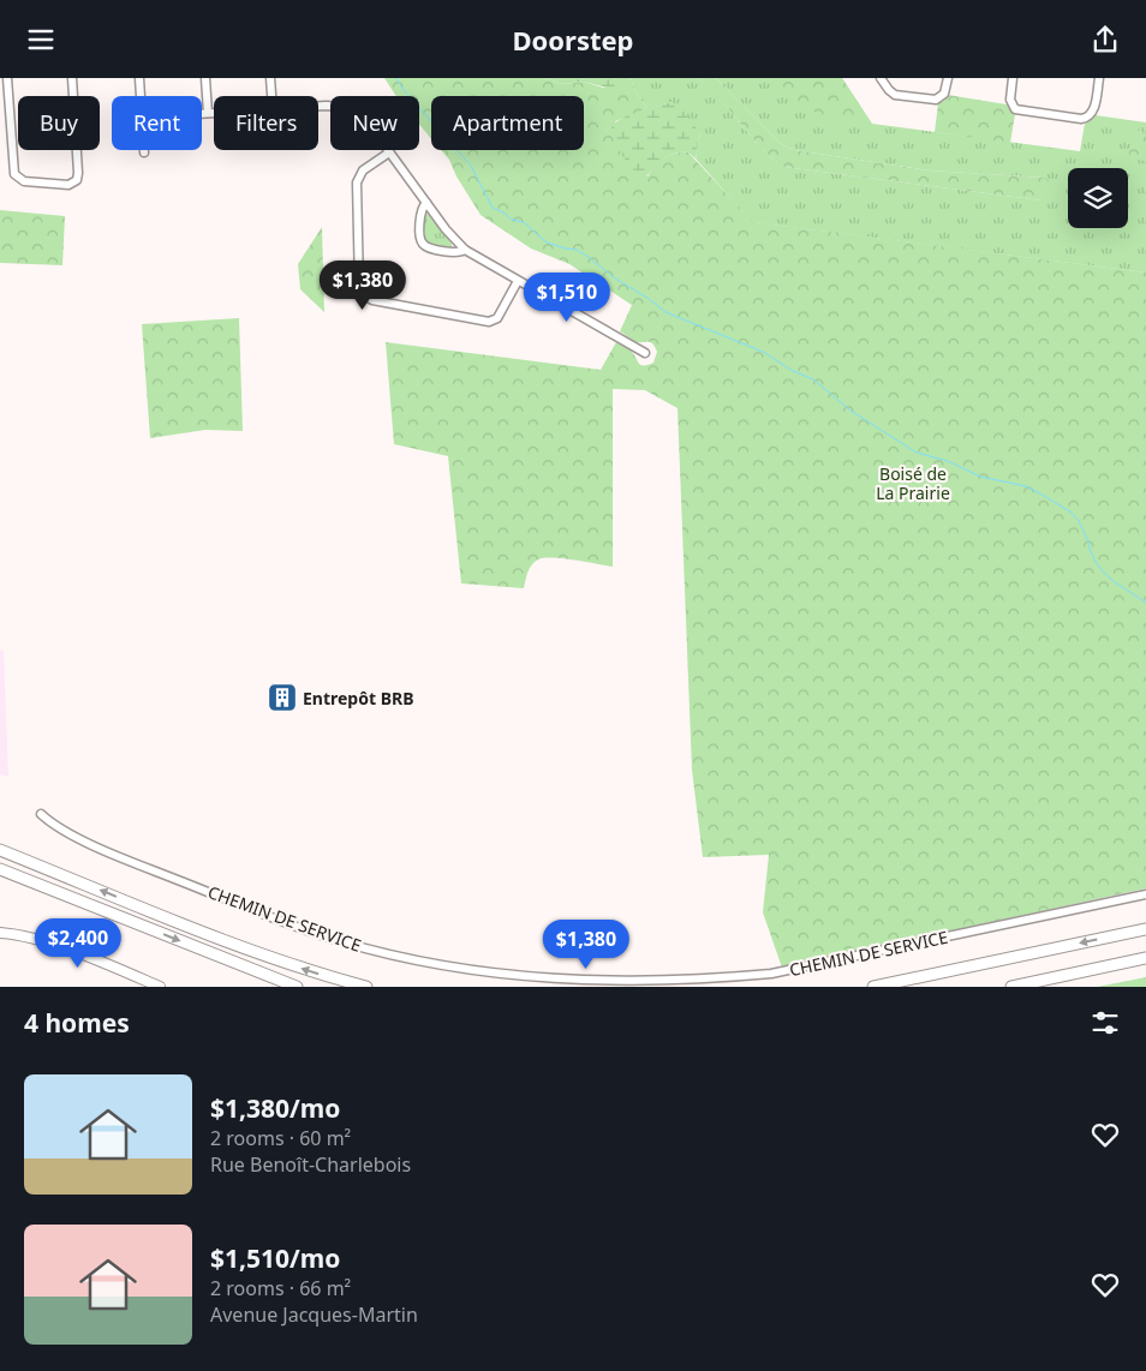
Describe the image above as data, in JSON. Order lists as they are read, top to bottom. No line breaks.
{"streets":{"street":["CHEMIN DE SERVICE"]},"parks":["Boisé de La Prairie"],"places":{"building":["Entrepôt BRB"]},"page":{"header":"Doorstep","chip":["Buy","Rent","Filters","New","Apartment"],"price":["$1,380","$1,510","$2,400","$1,380"],"heading":"4 homes","list":[{"name":"$1,380/mo","note":"2 rooms · 60 m² · Rue Benoît-Charlebois"},{"name":"$1,510/mo","note":"2 rooms · 66 m² · Avenue Jacques-Martin"}]}}
